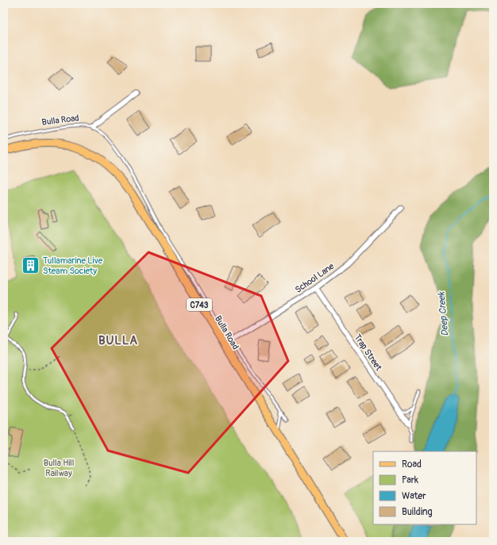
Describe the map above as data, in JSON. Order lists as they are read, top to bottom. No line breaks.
{"streets":{"main road":["Bulla Road","C743"],"street":["School Lane","Trap Street"]},"crossings":[["Bulla Road","School Lane"],["School Lane","Trap Street"]],"districts":["BULLA"],"water":["Deep Creek"],"parks":["Bulla Hill Railway"],"places":{"building":["Tullamarine Live Steam Society"]},"legend":["Road","Park","Water","Building"]}
